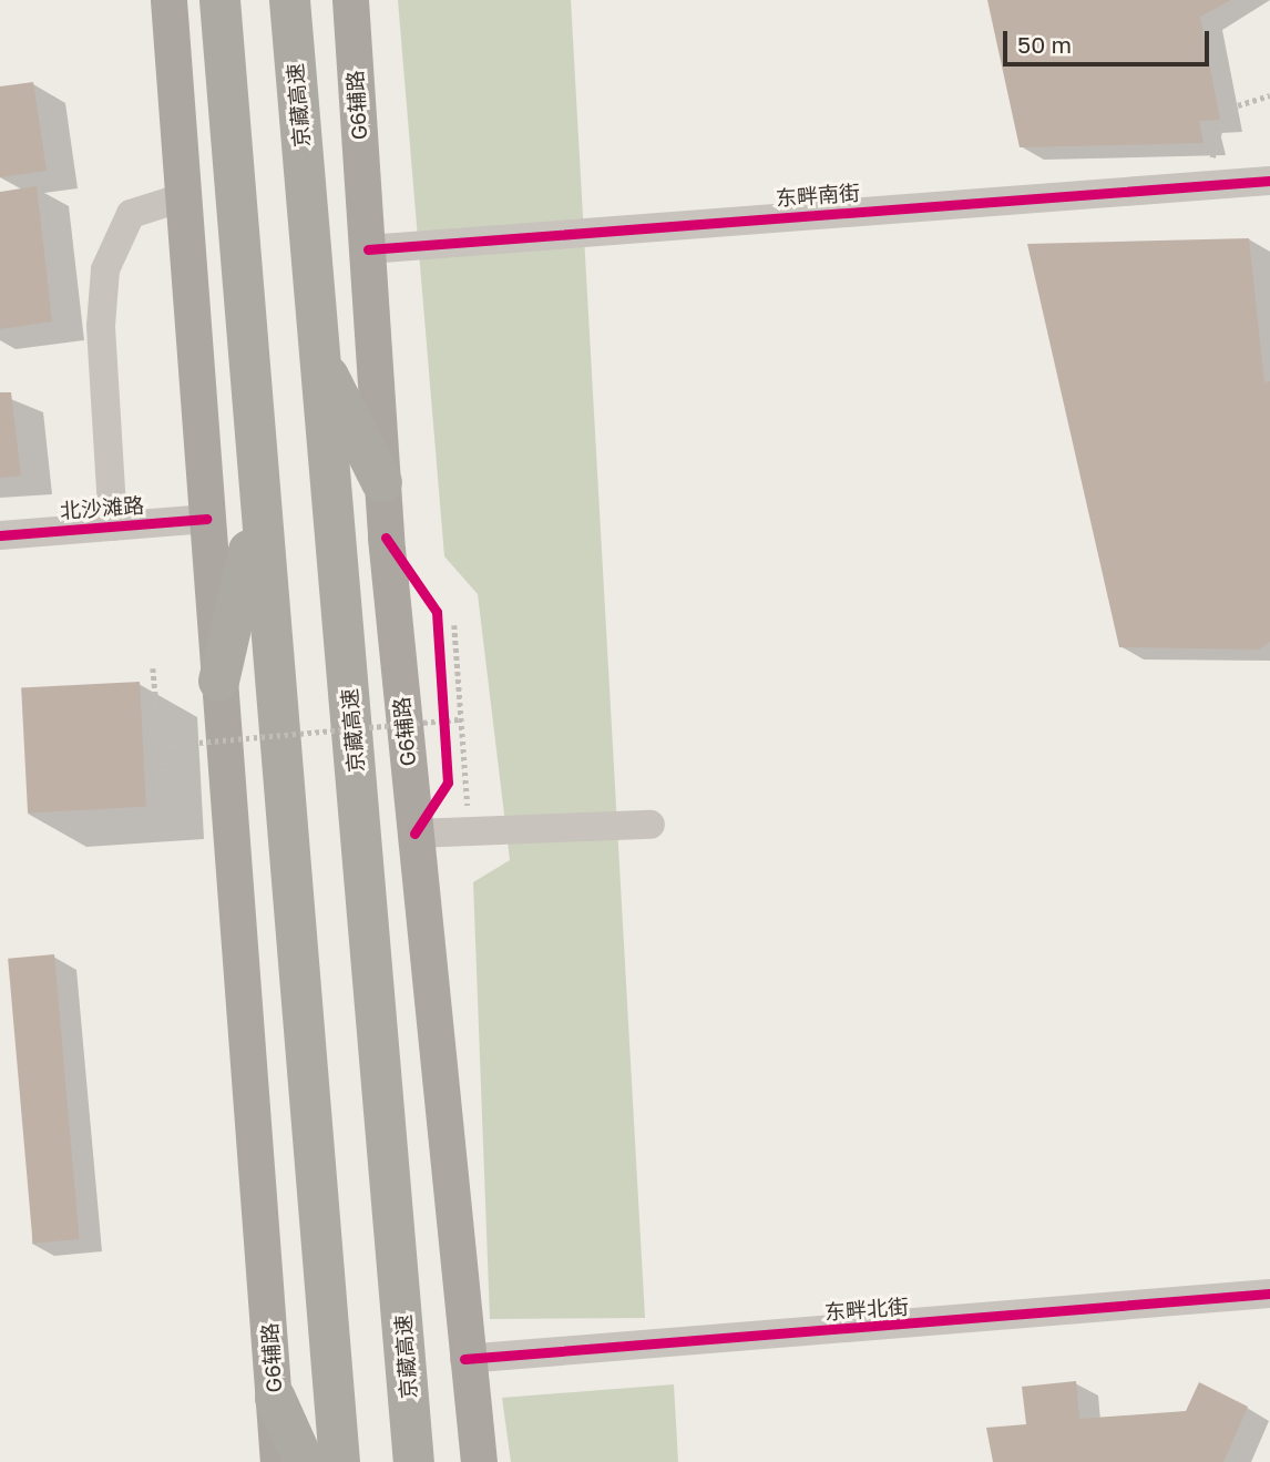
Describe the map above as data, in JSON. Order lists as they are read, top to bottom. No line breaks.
{"streets":{"highway":["京藏高速"],"main road":["G6辅路"],"street":["东畔南街","北沙滩路","东畔北街"]},"crossings":[["G6辅路","东畔南街"],["G6辅路","北沙滩路"],["G6辅路","东畔北街"]],"scale_bar":"50 m"}
